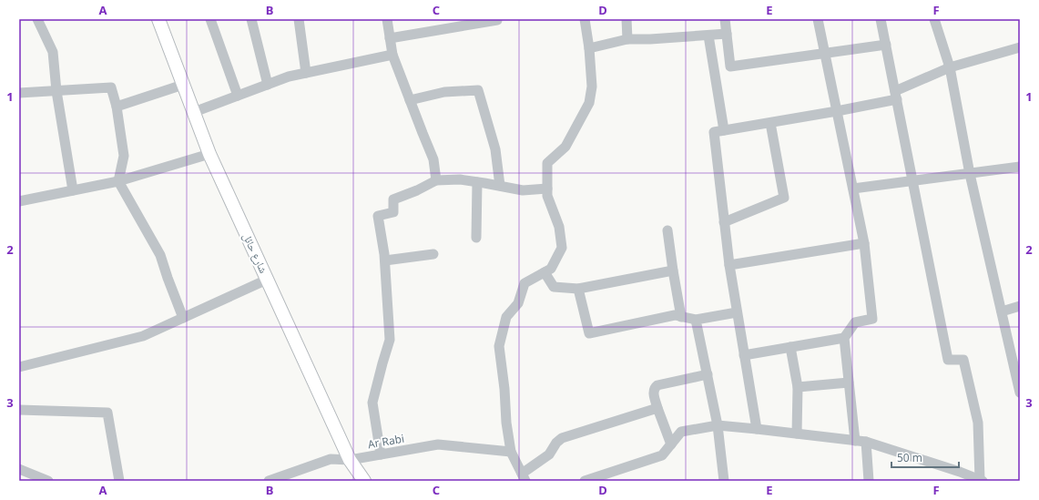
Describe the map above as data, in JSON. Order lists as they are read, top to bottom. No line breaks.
{"streets":{"main road":["شارع حائل"],"street":["Ar Rabi"]},"crossings":[["شارع حائل","Ar Rabi"]],"scale_bar":"50 m","grid":{"columns":["A","B","C","D","E","F"],"rows":["1","2","3"]}}
